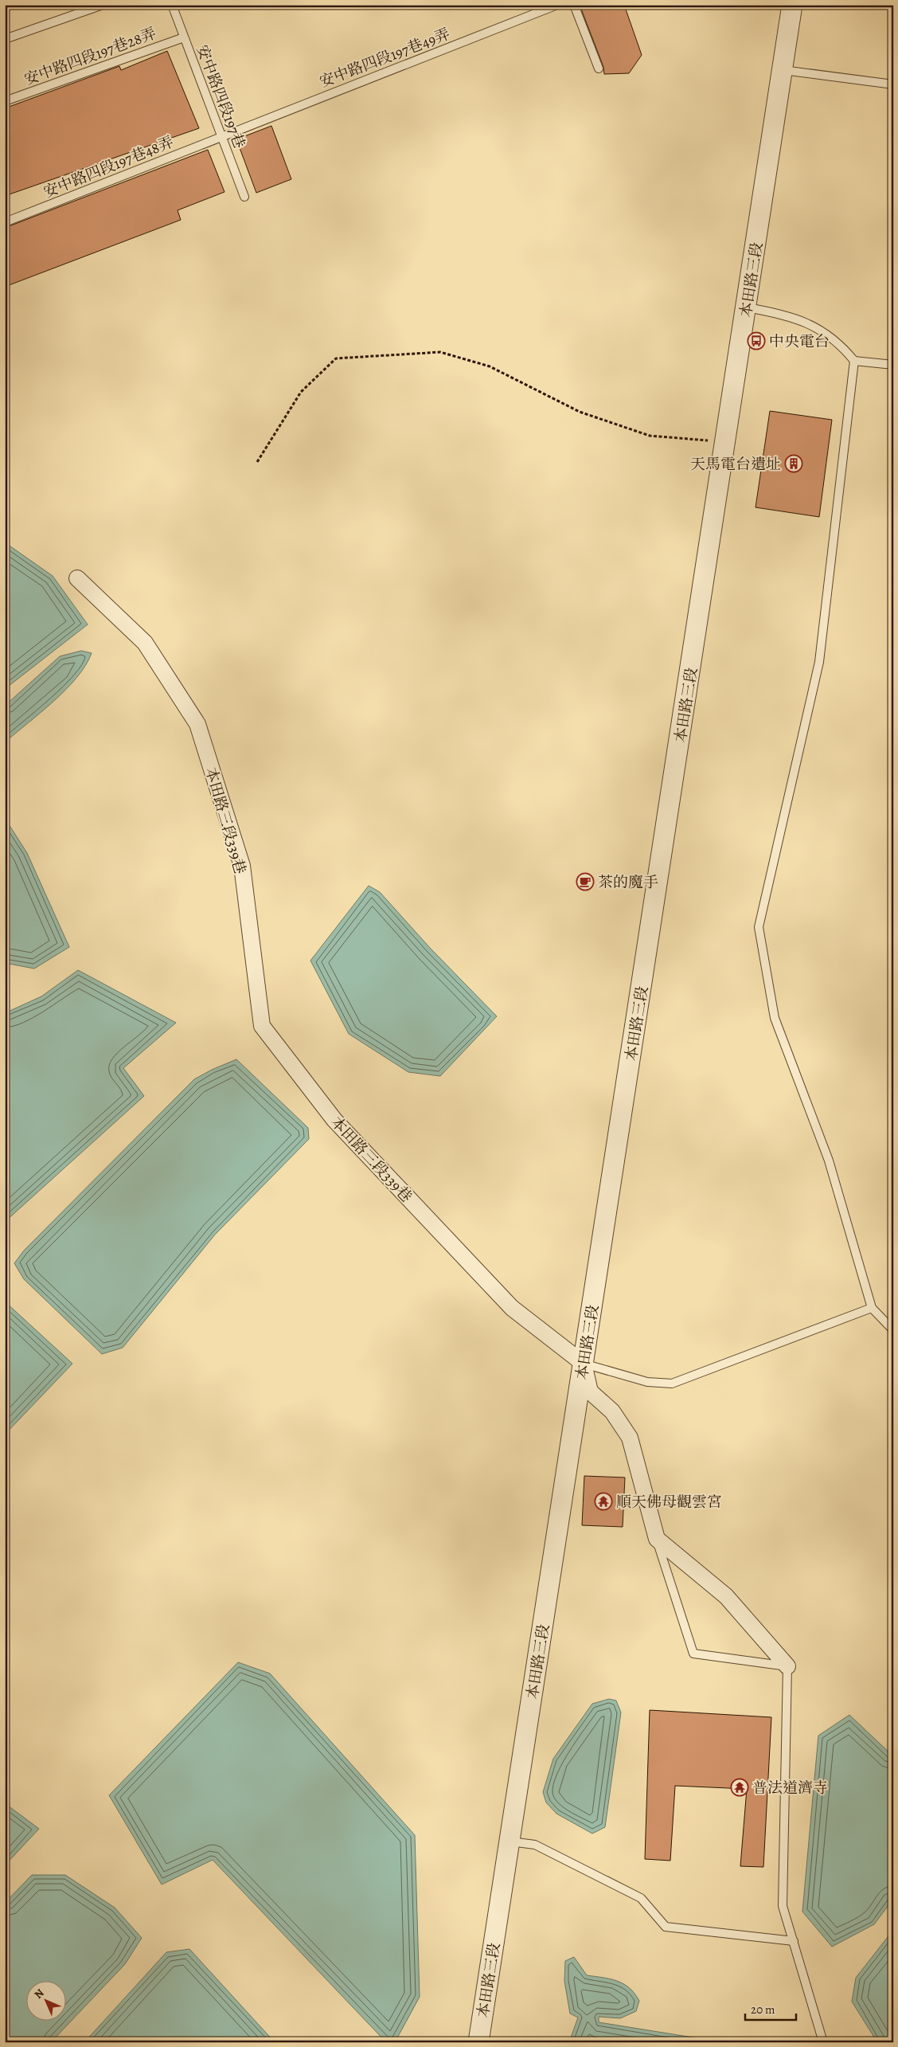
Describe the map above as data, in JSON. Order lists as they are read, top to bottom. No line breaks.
{"streets":{"street":["本田路三段","本田路三段339巷"],"lane":["安中路四段197巷28弄","安中路四段197巷49弄","安中路四段197巷","安中路四段197巷48弄"]},"crossings":[["安中路四段197巷28弄","安中路四段197巷"],["安中路四段197巷49弄","安中路四段197巷"],["安中路四段197巷49弄","安中路四段197巷48弄"],["安中路四段197巷","安中路四段197巷48弄"],["本田路三段","本田路三段339巷"]],"places":{"bus stop":["中央電台"],"building":["天馬電台遺址"],"cafe":["茶的魔手"],"temple":["順天佛母觀雲宮","普法道濟寺"]},"scale_bar":"20 m","north":"top left"}
